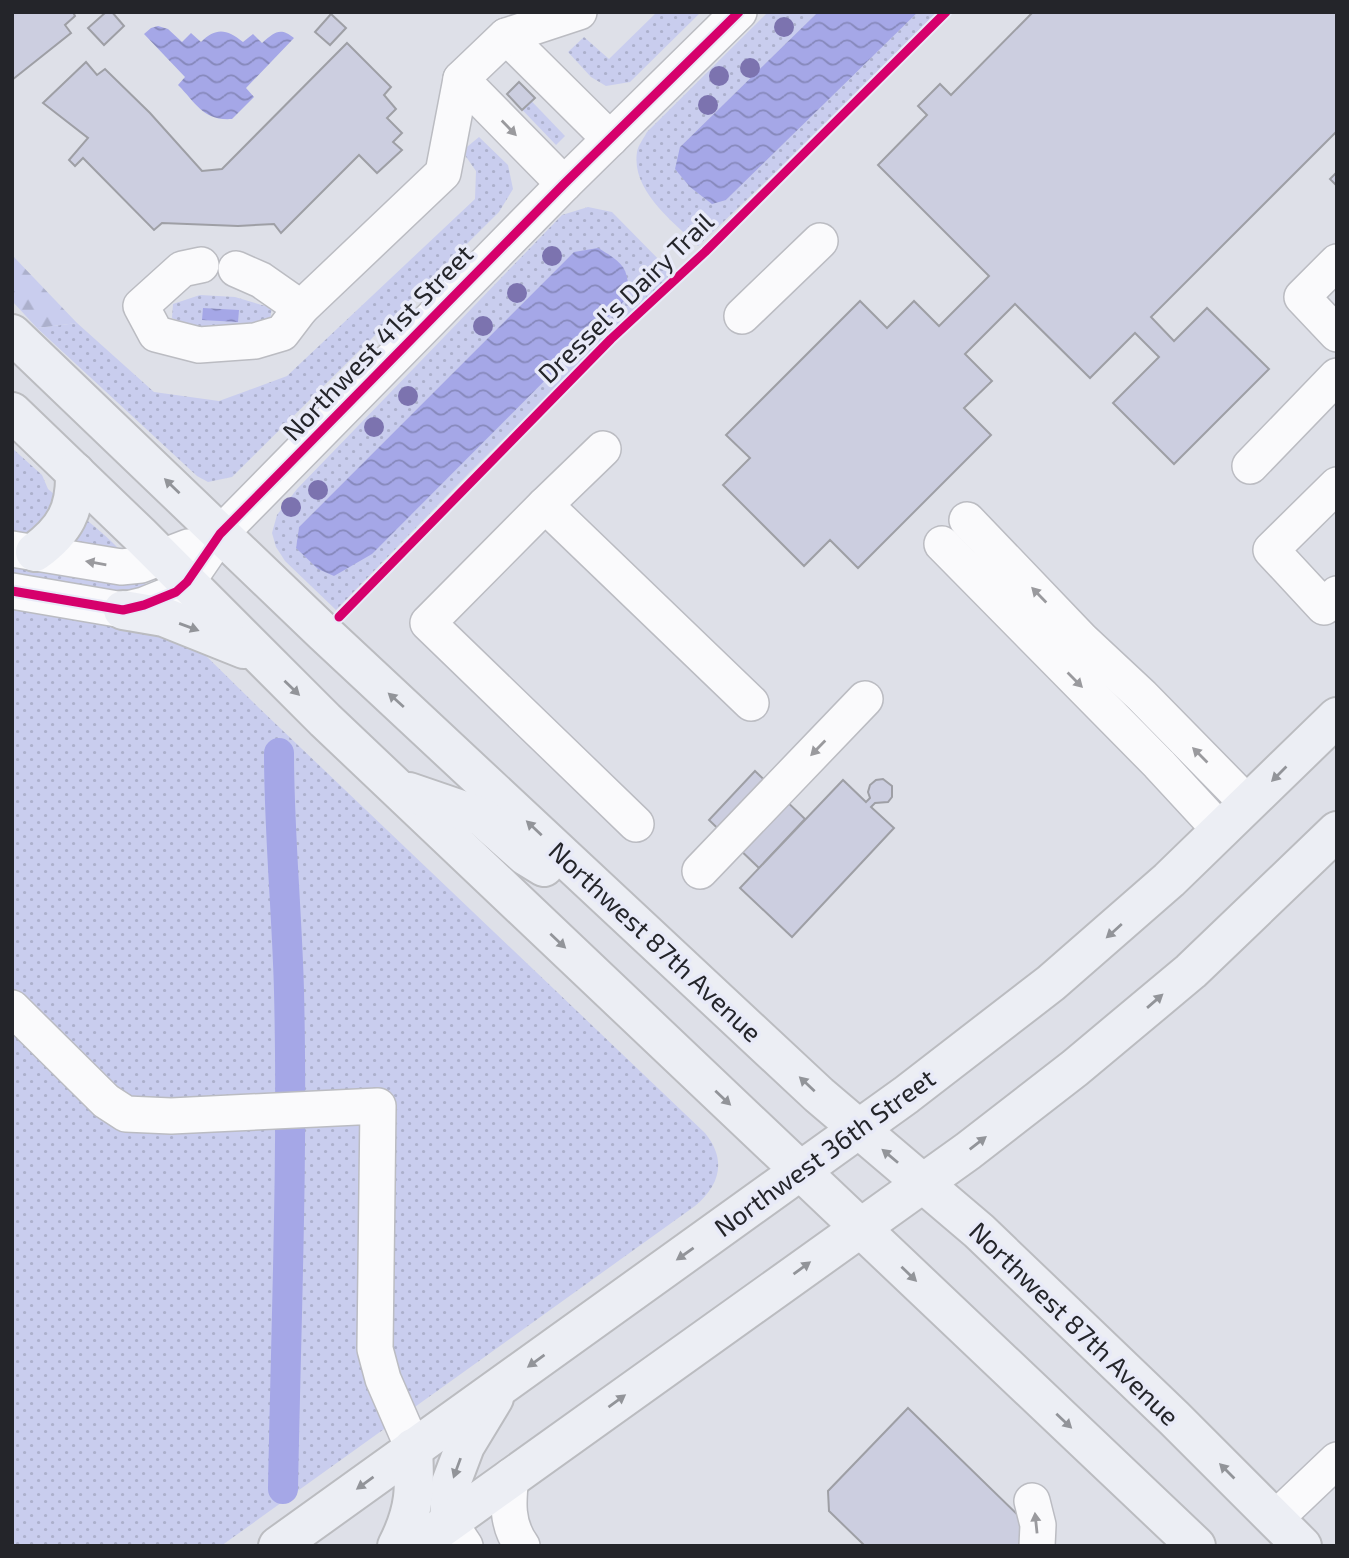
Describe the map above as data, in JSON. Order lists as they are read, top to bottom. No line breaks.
{"streets":{"main road":["Northwest 87th Avenue","Northwest 36th Street"],"street":["Northwest 41st Street"],"cycle path":["Dressel's Dairy Trail"]},"crossings":[["Northwest 41st Street","Northwest 87th Avenue"],["Northwest 87th Avenue","Northwest 36th Street"]]}
